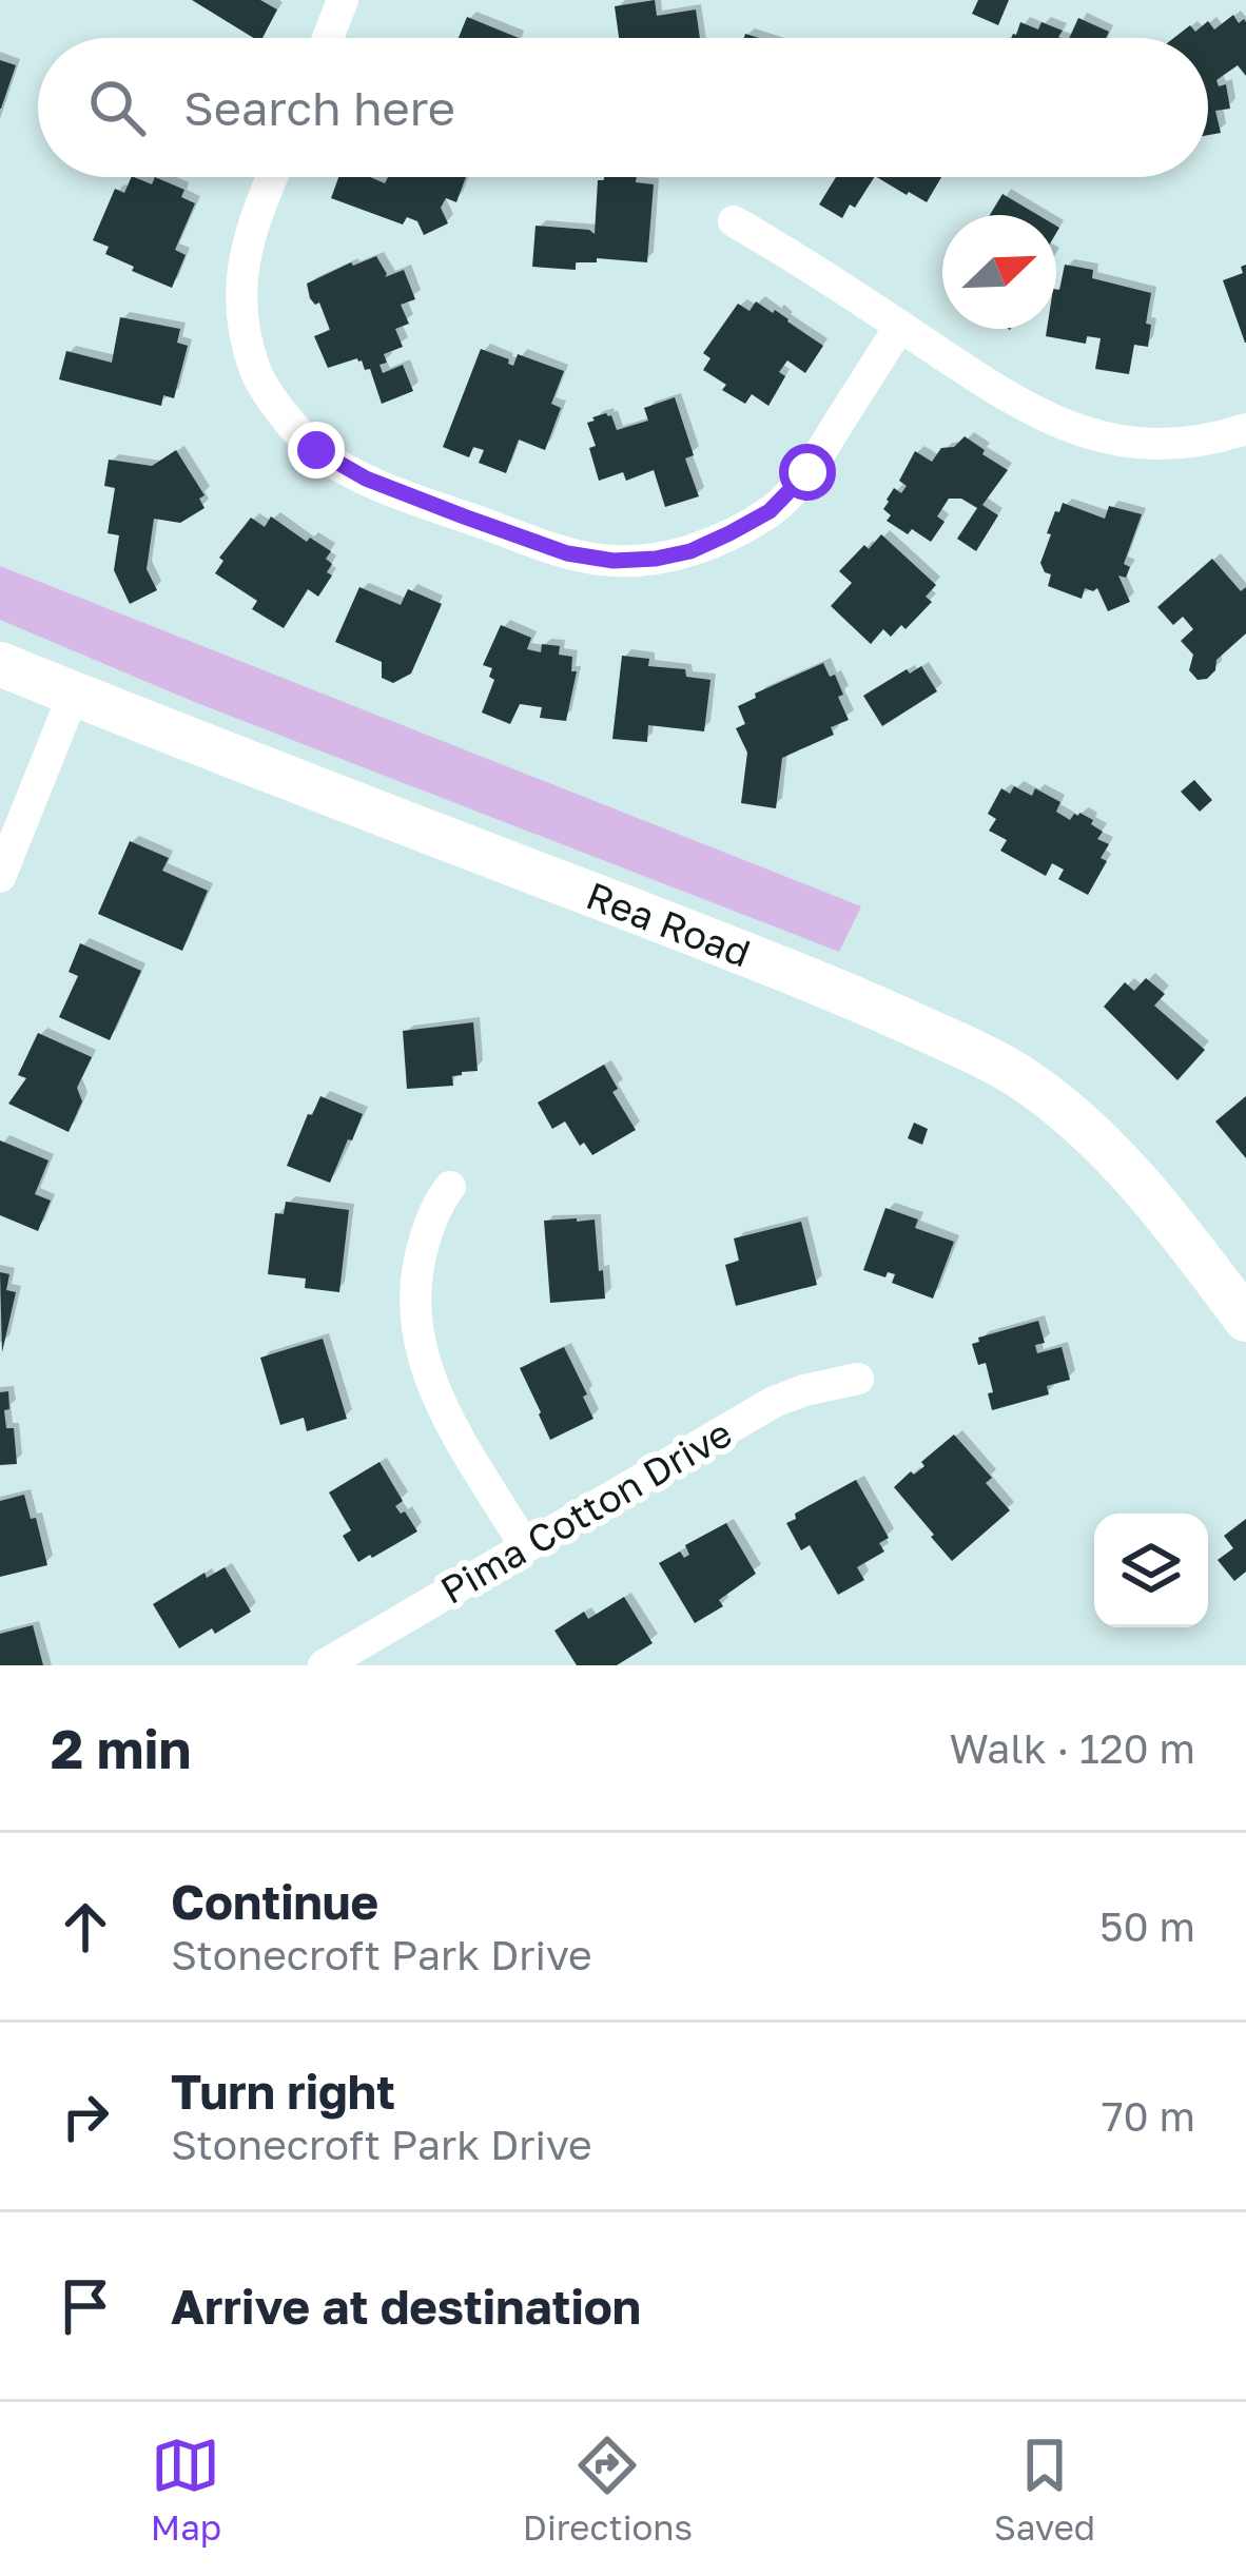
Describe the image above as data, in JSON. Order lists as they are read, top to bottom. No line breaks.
{"streets":{"main road":["Rea Road"],"street":["Pima Cotton Drive"]},"north":"top right","page":{"search":"Search here","heading":["2 min","Walk · 120 m"],"list":[["Continue","Stonecroft Park Drive","50 m"],["Turn right","Stonecroft Park Drive","70 m"],"Arrive at destination"],"nav":["Map","Directions","Saved"]}}
